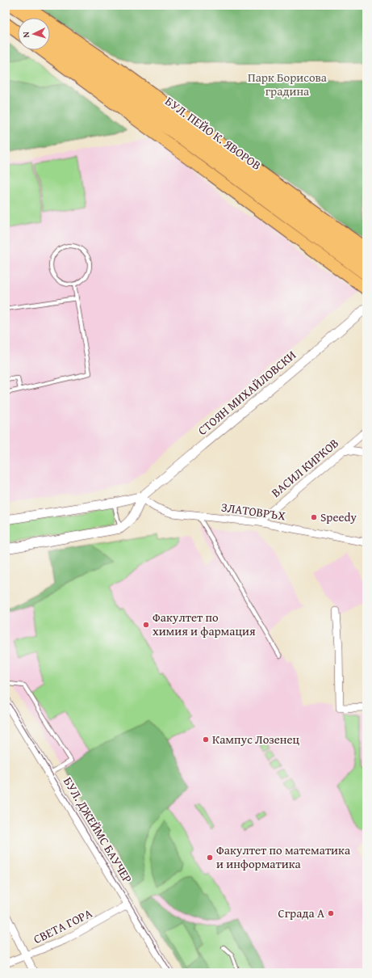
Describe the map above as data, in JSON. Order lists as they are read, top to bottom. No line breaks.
{"streets":{"main road":["БУЛ. ПЕЙО К. ЯВОРОВ"],"street":["СТОЯН МИХАЙЛОВСКИ","ВАСИЛ КИРКОВ","ЗЛАТОВРЪХ","БУЛ. ДЖЕЙМС БАУЧЕР","СВЕТА ГОРА"]},"crossings":[["СТОЯН МИХАЙЛОВСКИ","ЗЛАТОВРЪХ"],["ВАСИЛ КИРКОВ","ЗЛАТОВРЪХ"],["БУЛ. ДЖЕЙМС БАУЧЕР","СВЕТА ГОРА"]],"parks":["Парк Борисова градина"],"places":["Speedy","Факултет по химия и фармация","Кампус Лозенец","Факултет по математика и информатика","Сграда А"],"north":"left"}
